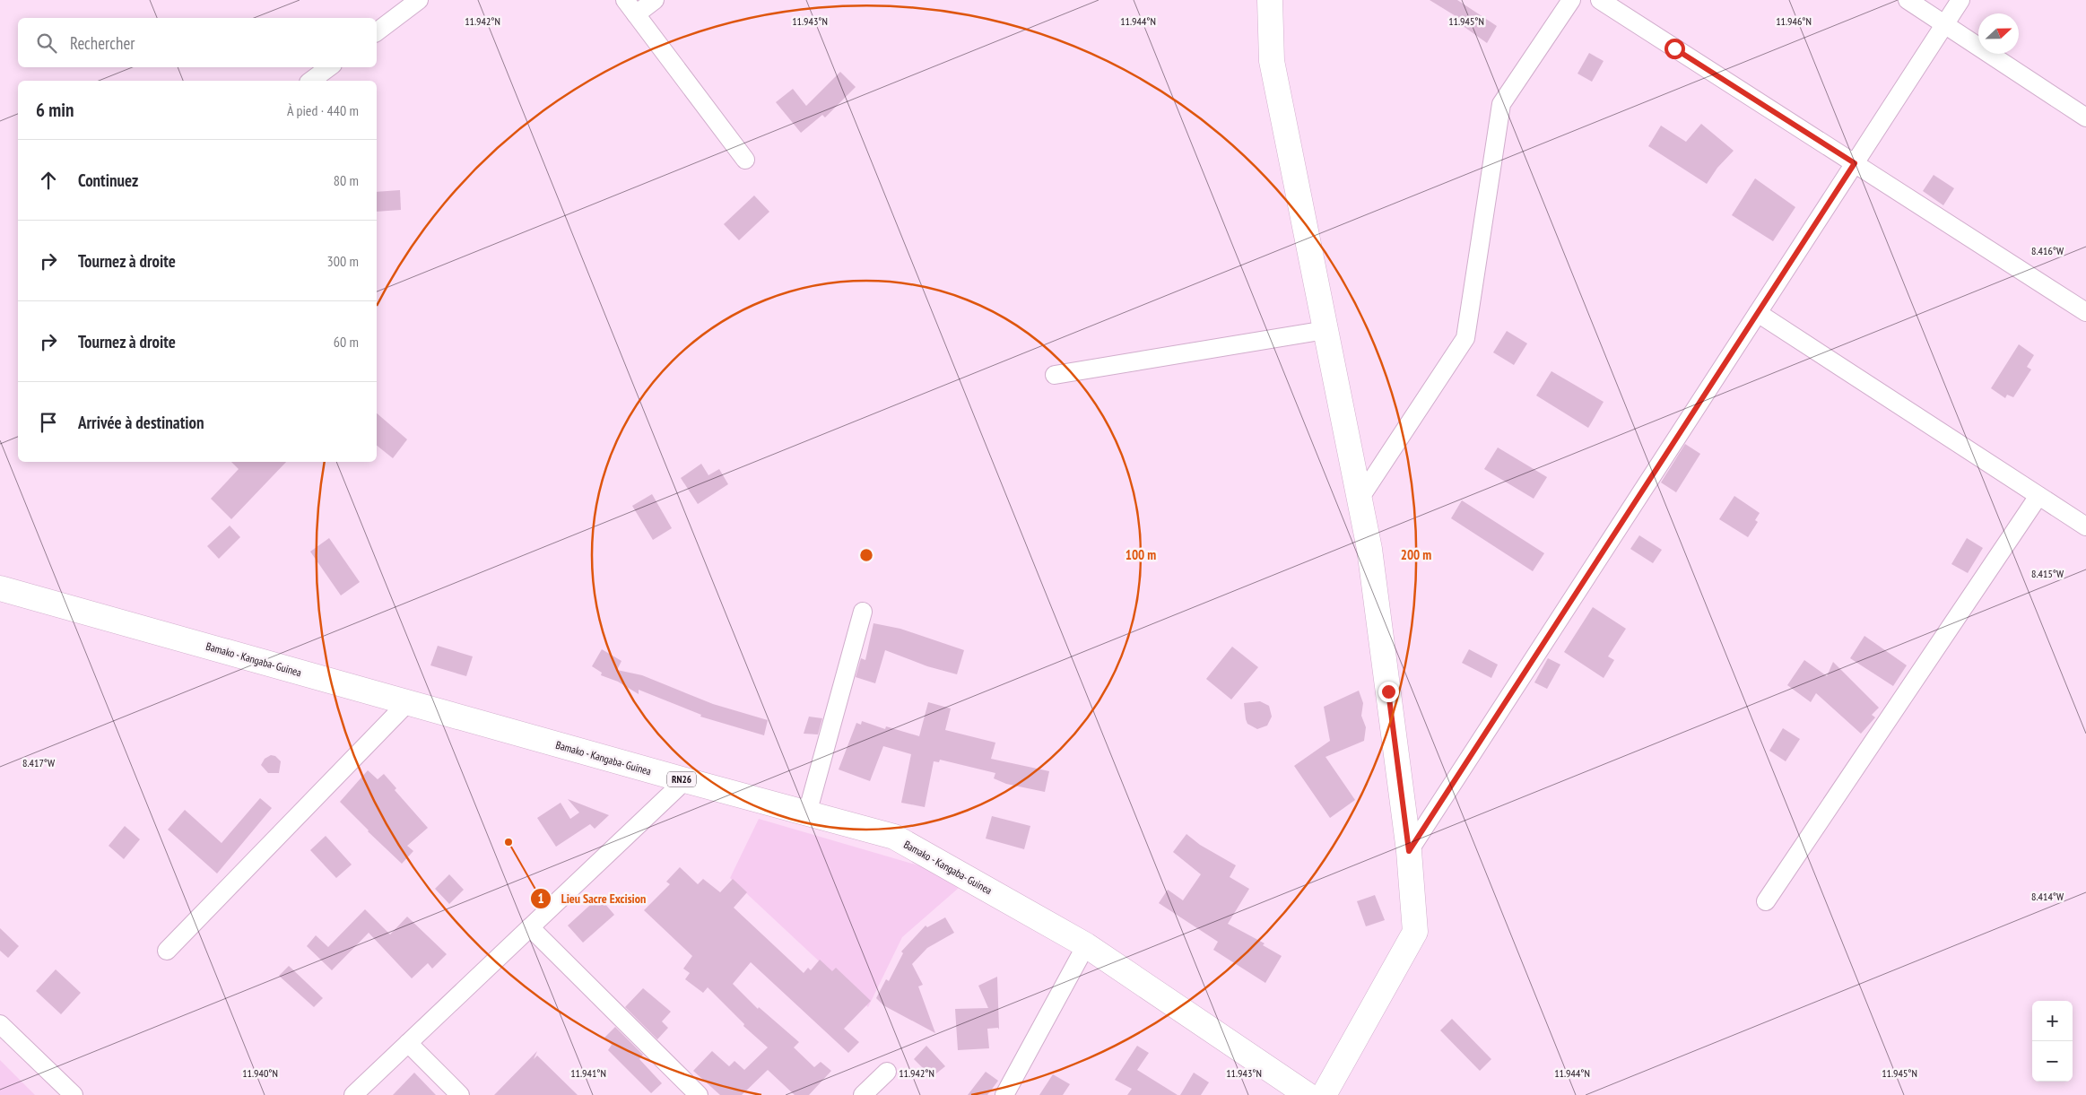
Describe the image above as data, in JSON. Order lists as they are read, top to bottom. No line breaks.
{"streets":{"main road":["Bamako - Kangaba- Guinea","RN26"]},"places":["Lieu Sacre Excision"],"north":"right","page":{"search":"Rechercher","heading":["6 min","À pied · 440 m"],"list":[["Continuez","80 m"],["Tournez à droite","300 m"],["Tournez à droite","60 m"],"Arrivée à destination"],"map_buttons":["+","−"]},"coordinates":["11.942°N","11.945°N","11.943°N","11.944°N","11.946°N","8.416°W","8.415°W","8.417°W","8.414°W","11.940°N","11.941°N"],"rings":["100 m","200 m"]}
